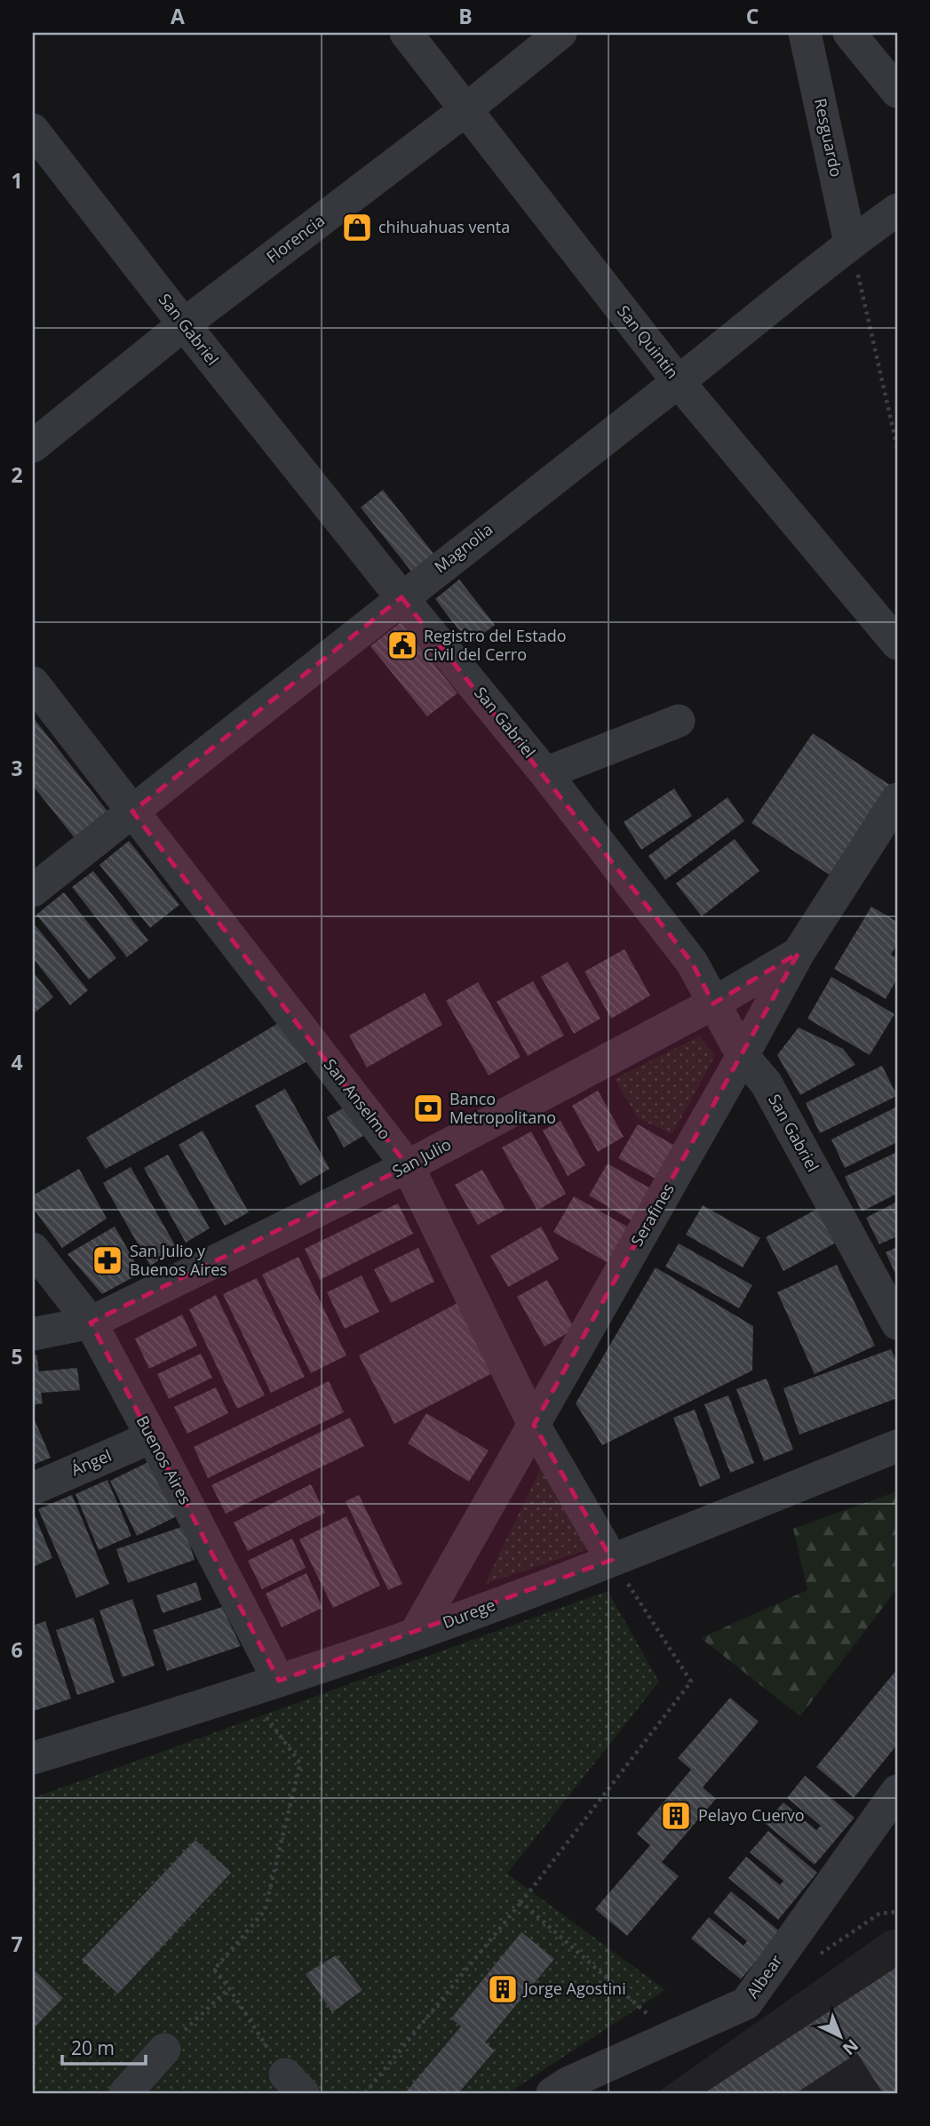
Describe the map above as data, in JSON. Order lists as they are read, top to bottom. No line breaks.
{"streets":{"street":["Resguardo","Florencia","San Gabriel","San Quintín","Magnolia","San Anselmo","San Julio","Serafines","Buenos Aires","Ángel","Durege","Albear"]},"crossings":[["Resguardo","Magnolia"],["Florencia","San Gabriel"],["Florencia","San Quintín"],["San Gabriel","Magnolia"],["San Gabriel","San Julio"],["San Gabriel","Serafines"],["San Quintín","Magnolia"],["Magnolia","San Anselmo"],["San Anselmo","San Julio"],["San Anselmo","Serafines"],["San Anselmo","Durege"],["San Julio","Serafines"],["San Julio","Buenos Aires"],["Serafines","Durege"],["Buenos Aires","Ángel"],["Buenos Aires","Durege"]],"places":{"shop":["chihuahuas venta"],"public building":["Registro del Estado Civil del Cerro"],"bank":["Banco Metropolitano"],"pharmacy":["San Julio y Buenos Aires"],"building":["Pelayo Cuervo","Jorge Agostini"]},"scale_bar":"20 m","north":"bottom right","grid":{"columns":["A","B","C"],"rows":["1","2","3","4","5","6","7"]}}
